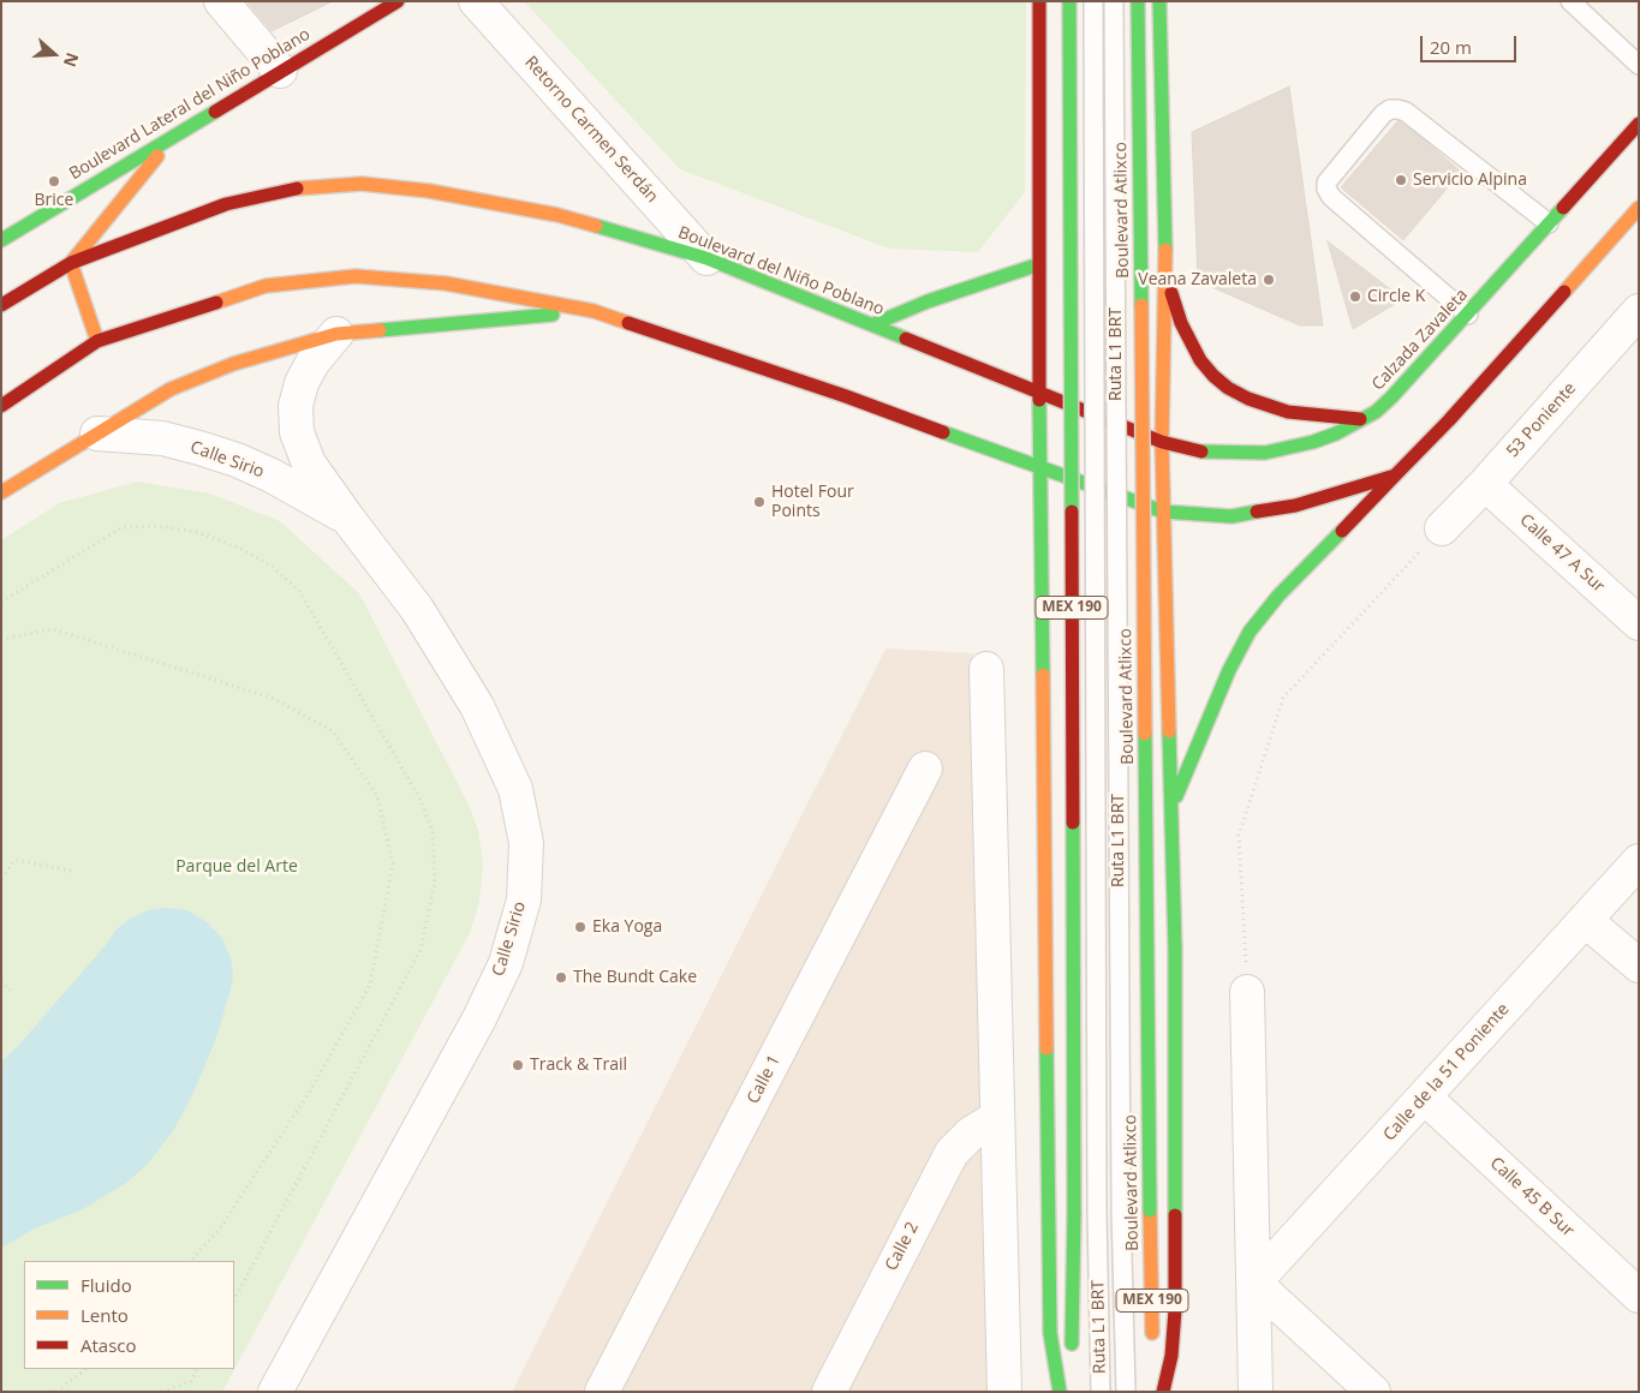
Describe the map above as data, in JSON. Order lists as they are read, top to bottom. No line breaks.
{"streets":{"main road":["Boulevard Lateral del Niño Poblano","Boulevard Atlixco","Boulevard del Niño Poblano","Calzada Zavaleta","MEX 190"],"street":["Retorno Carmen Serdán","53 Poniente","Calle Sirio","Calle 47 A Sur","Calle de la 51 Poniente","Calle 1","Calle 45 B Sur","Calle 2"],"lane":["Ruta L1 BRT"]},"crossings":[["Retorno Carmen Serdán","Boulevard del Niño Poblano"],["Boulevard del Niño Poblano","Calzada Zavaleta"],["53 Poniente","Calle 47 A Sur"],["Calle de la 51 Poniente","Calle 45 B Sur"]],"parks":["Parque del Arte"],"places":["Servicio Alpina","Brice","Veana Zavaleta","Circle K","Hotel Four Points","Eka Yoga","The Bundt Cake","Track & Trail"],"legend":["Fluido","Lento","Atasco"],"scale_bar":"20 m","north":"right"}
